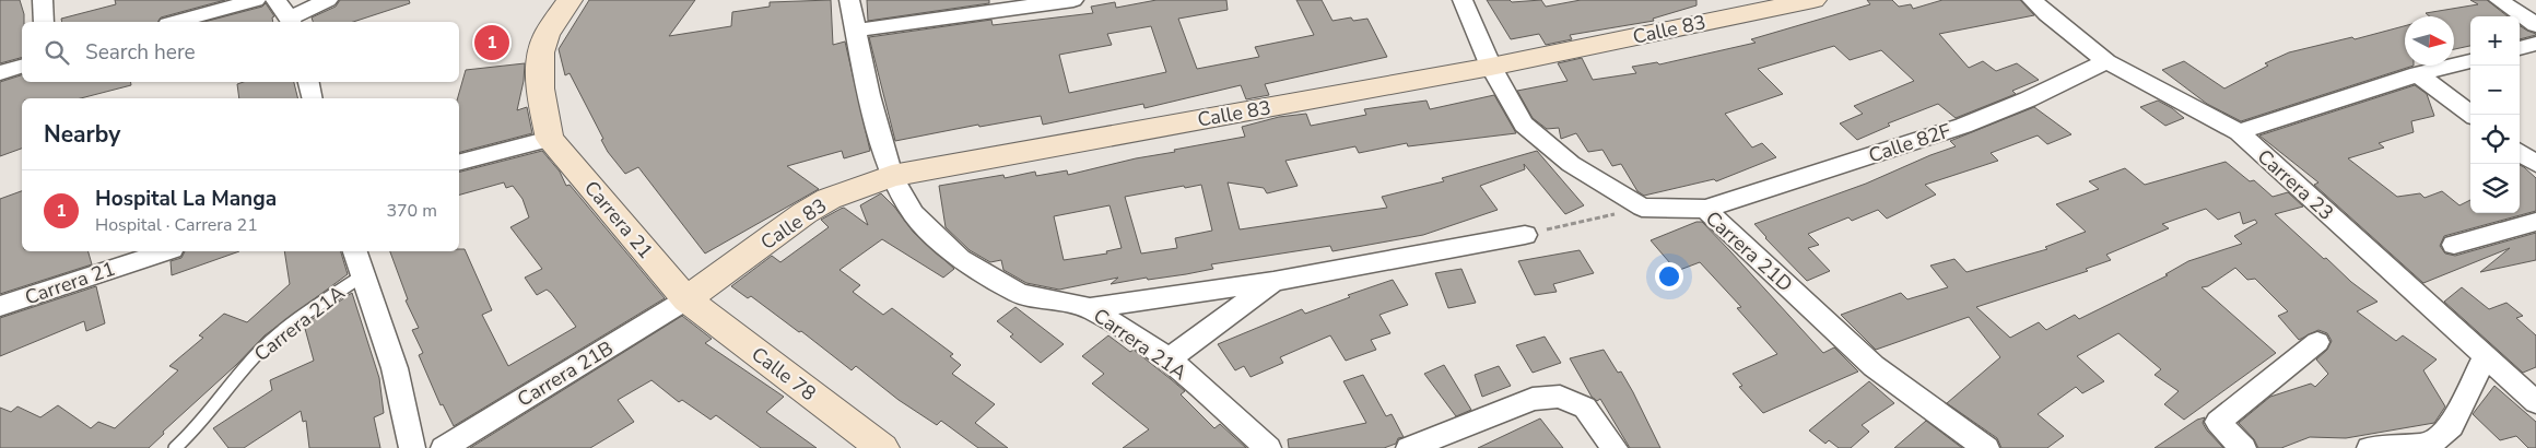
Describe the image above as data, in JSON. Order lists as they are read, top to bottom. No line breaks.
{"streets":{"street":["Calle 83","Calle 82F","Carrera 23","Carrera 21","Carrera 21D","Carrera 21A","Carrera 21B","Calle 78"]},"crossings":[["Calle 83","Carrera 21"],["Calle 83","Carrera 21A"],["Calle 83","Carrera 21B"],["Calle 83","Calle 78"],["Calle 82F","Carrera 23"],["Calle 82F","Carrera 21D"],["Carrera 21","Carrera 21B"],["Carrera 21","Calle 78"],["Carrera 21B","Calle 78"]],"north":"right","page":{"map_buttons":["+","−"],"search":"Search here","pins":"1","heading":"Nearby","list":[{"mark":"1","name":"Hospital La Manga","note":"Hospital · Carrera 21","value":"370 m"}]}}
